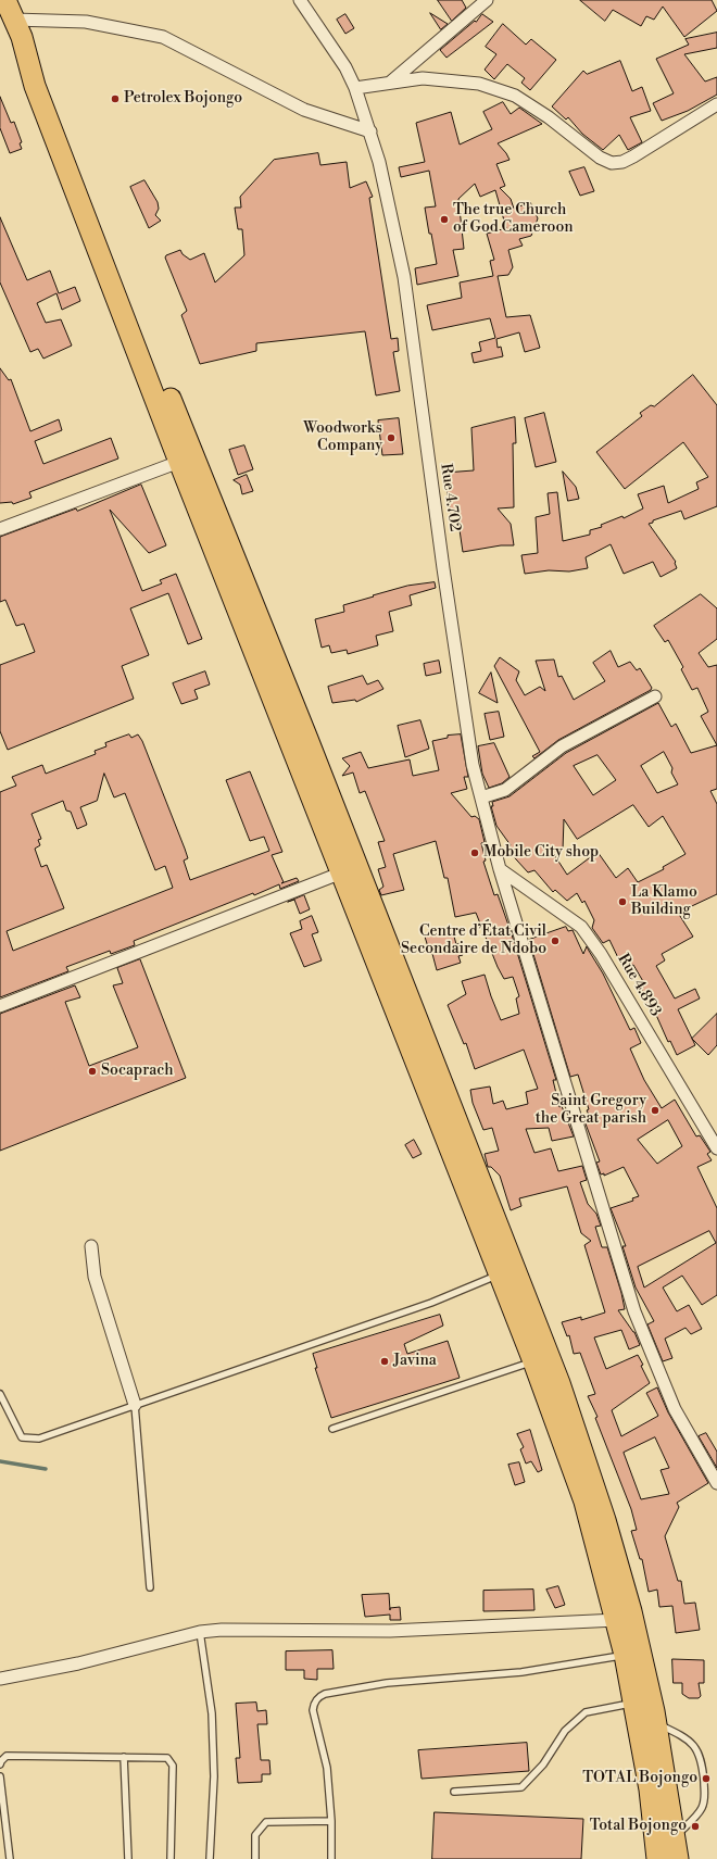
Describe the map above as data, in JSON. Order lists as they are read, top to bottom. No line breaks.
{"streets":{"street":["Rue 4.702","Rue 4.893"]},"crossings":[["Rue 4.702","Rue 4.893"]],"places":["Petrolex Bojongo","The true Church of God Cameroon","Woodworks Company","Mobile City shop","La Klamo Building","Centre d’État Civil Secondaire de Ndobo","Socaprach","Saint Gregory the Great parish","Javina","TOTAL Bojongo","Total Bojongo"]}
